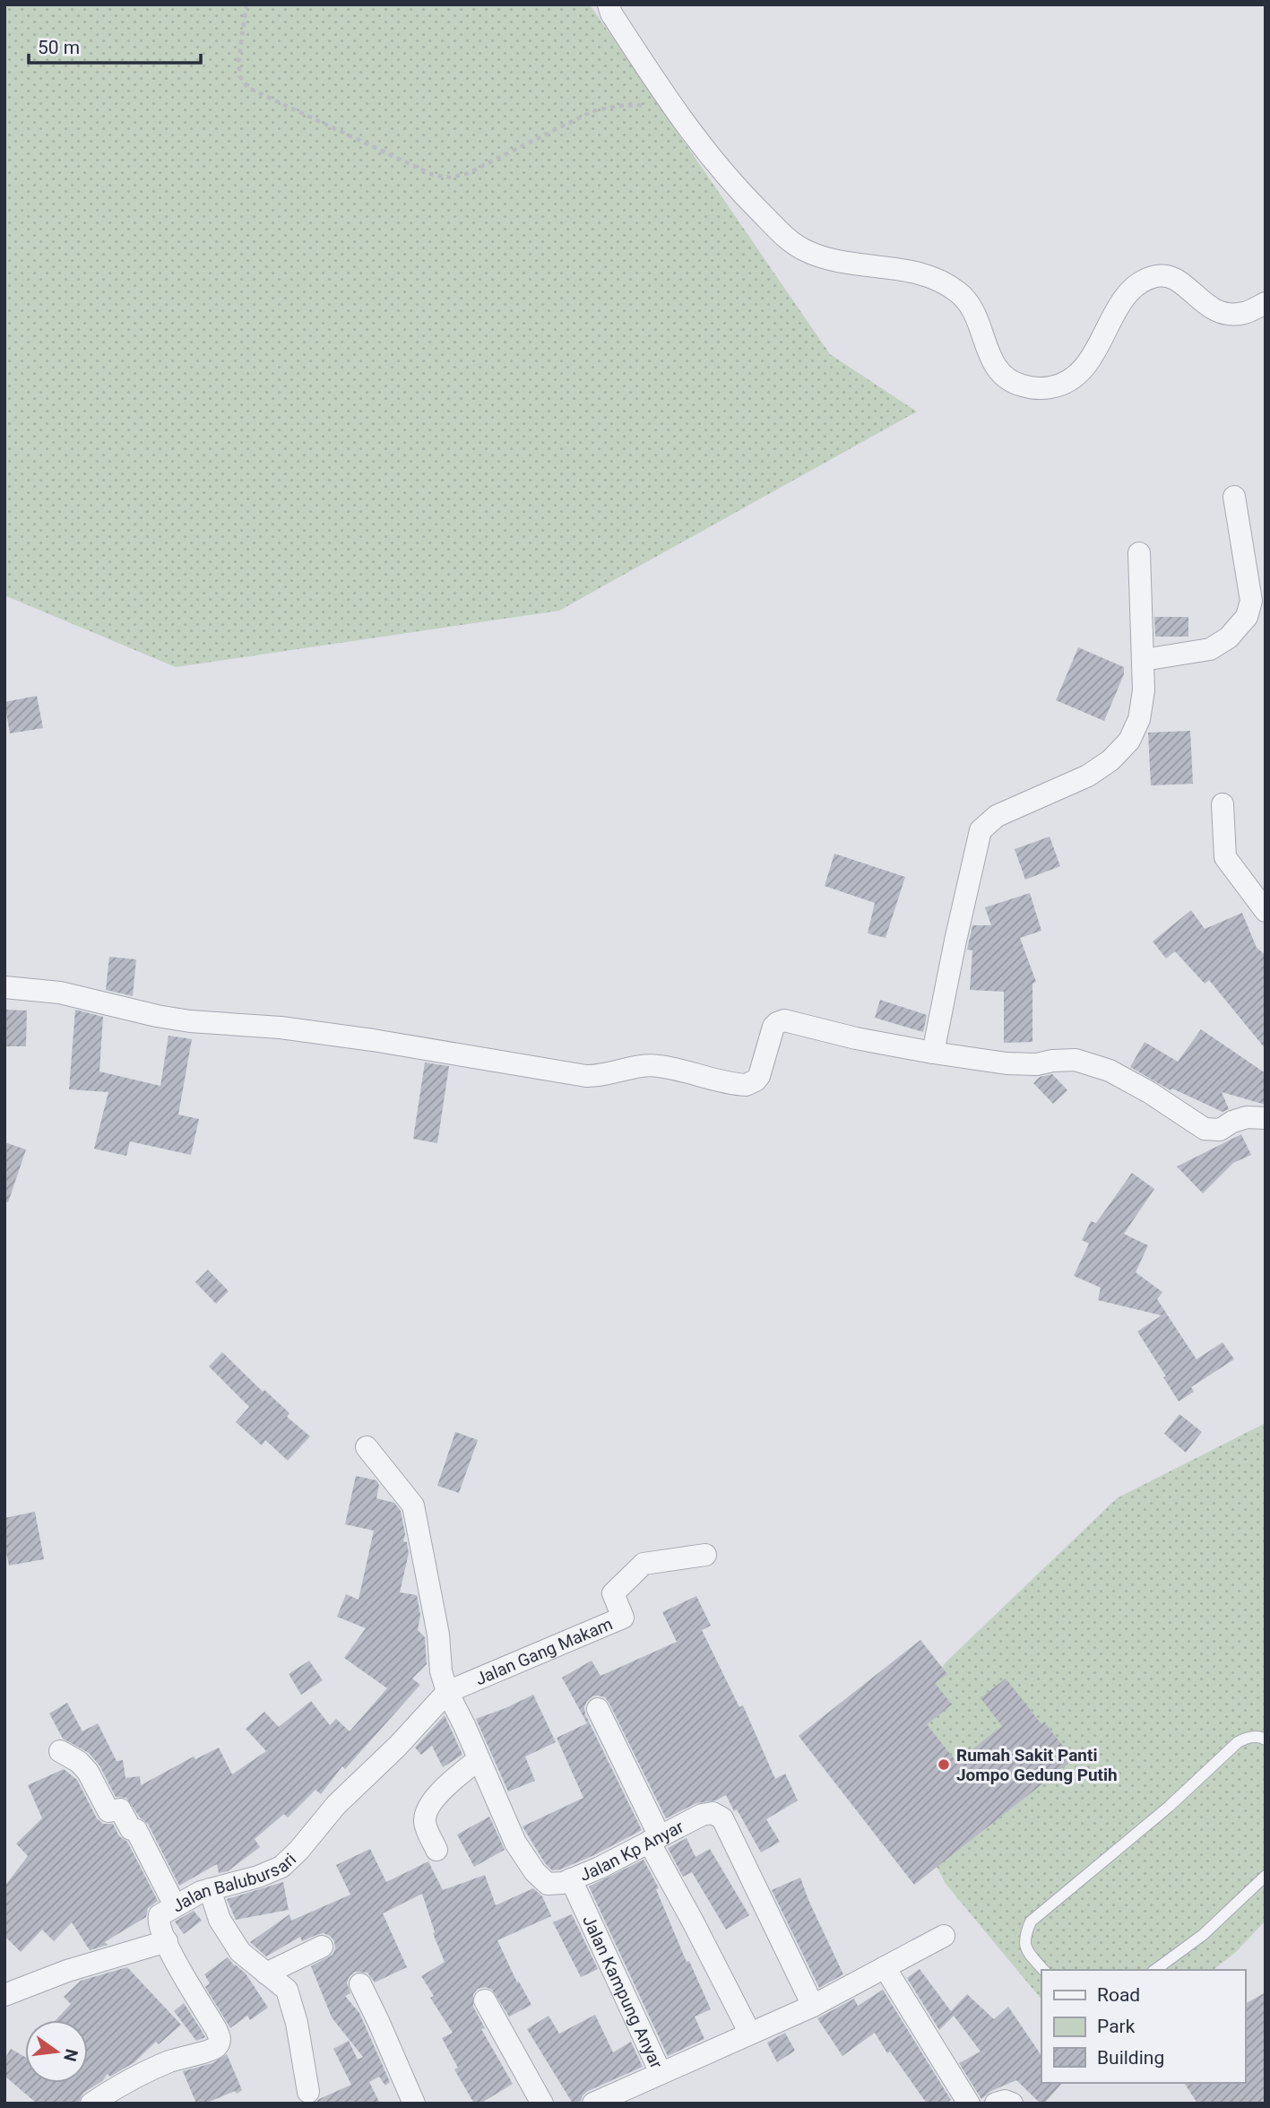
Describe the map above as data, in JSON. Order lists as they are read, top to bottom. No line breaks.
{"streets":{"street":["Jalan Gang Makam","Jalan Kp Anyar","Jalan Balubursari","Jalan Kampung Anyar"]},"crossings":[["Jalan Gang Makam","Jalan Kp Anyar"],["Jalan Gang Makam","Jalan Balubursari"],["Jalan Kp Anyar","Jalan Balubursari"],["Jalan Kp Anyar","Jalan Kampung Anyar"]],"places":["Rumah Sakit Panti Jompo Gedung Putih"],"legend":["Road","Park","Building"],"scale_bar":"50 m","north":"right"}
